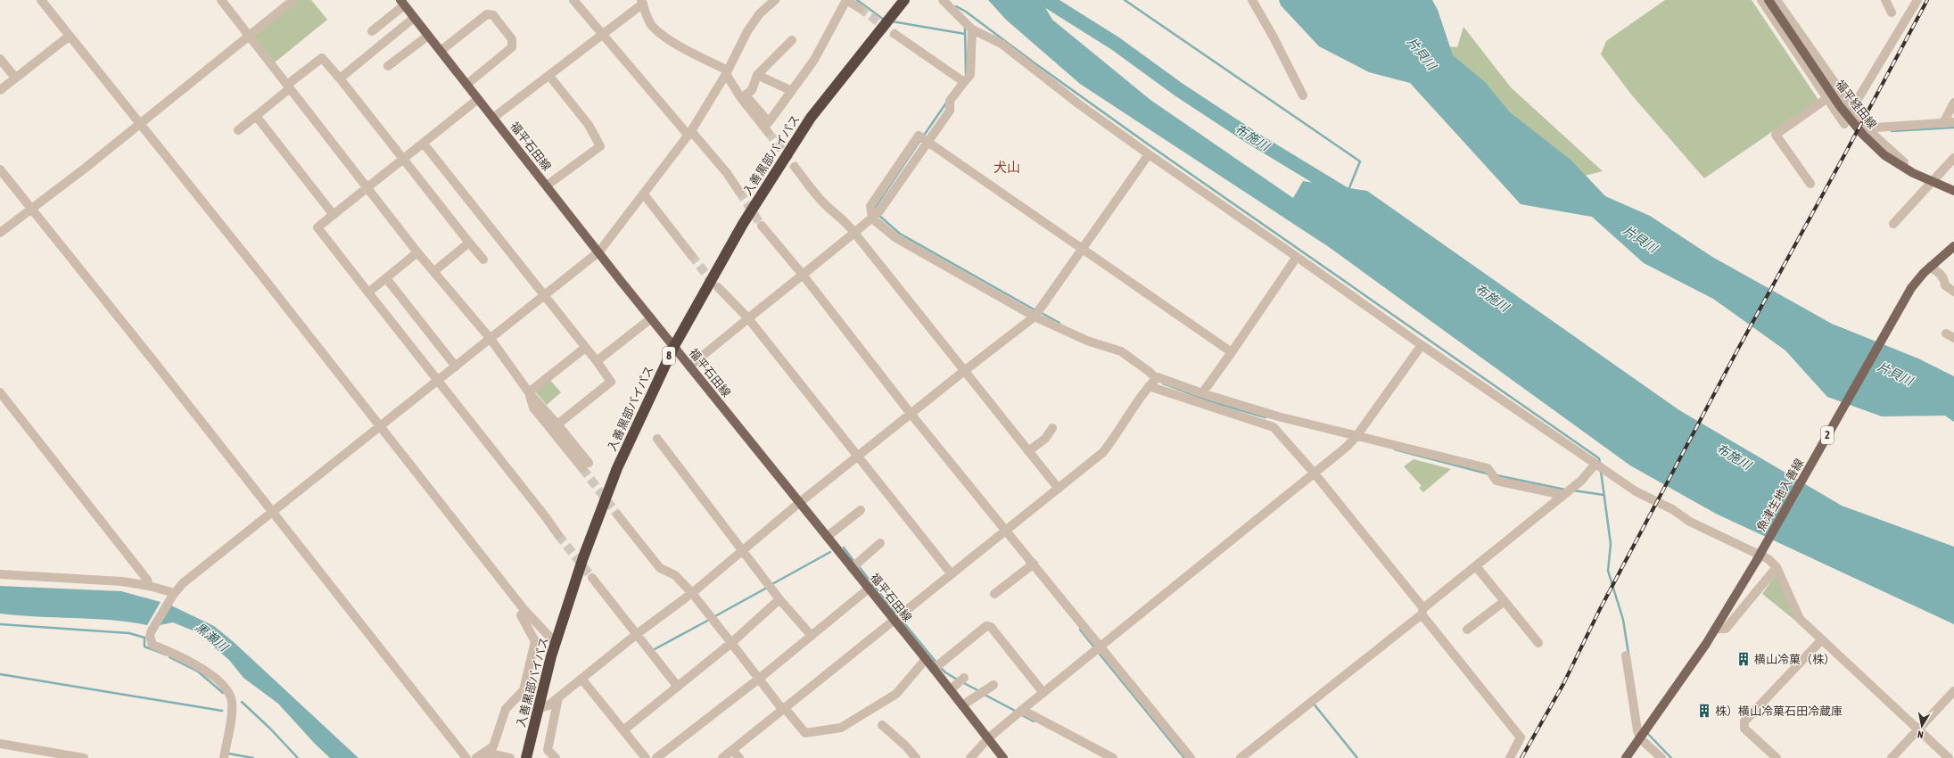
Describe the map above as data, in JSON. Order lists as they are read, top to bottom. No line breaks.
{"streets":{"highway":["入善黒部バイパス","8"],"main road":["福平経田線","福平石田線","2","魚津生地入善線"]},"crossings":[["福平石田線","入善黒部バイパス"]],"districts":["犬山"],"water":["片貝川","布施川","黒瀬川"],"places":{"building":["横山冷菓（株）","株）横山冷菓石田冷蔵庫"]},"north":"bottom"}
